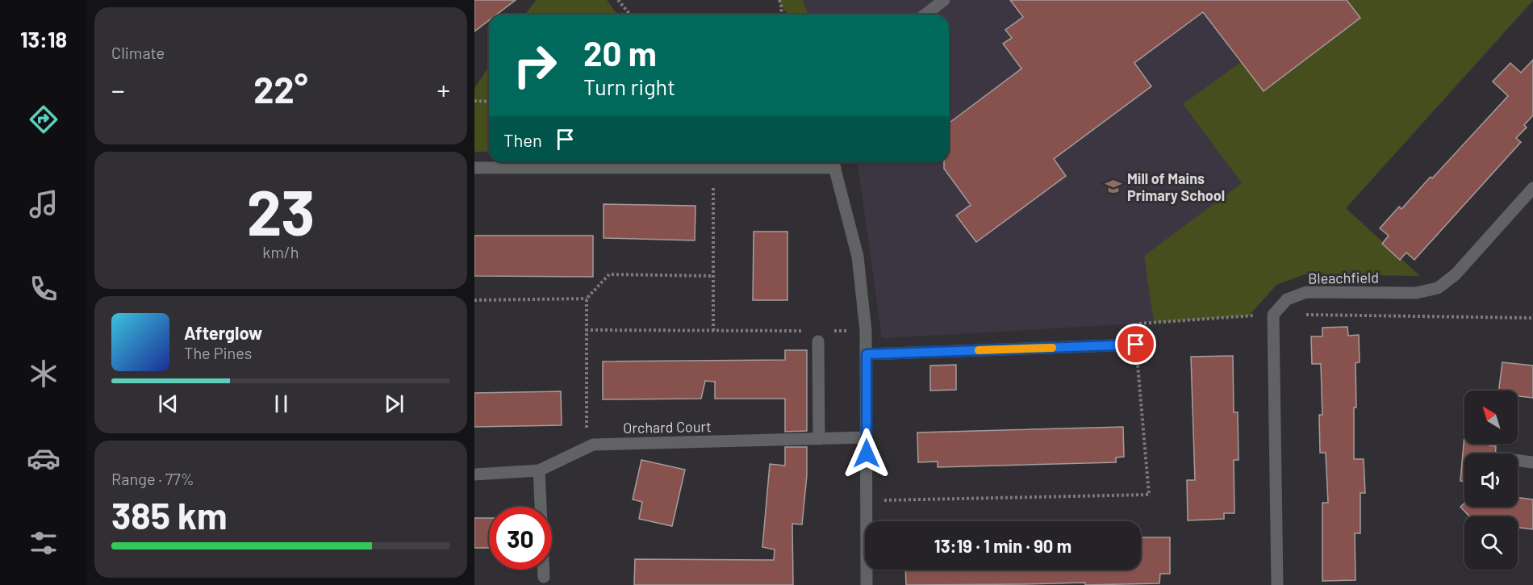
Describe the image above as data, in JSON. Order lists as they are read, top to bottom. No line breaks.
{"streets":{"street":["Bleachfield","Orchard Court"]},"places":{"school or university":["Mill of Mains Primary School"]},"north":"top left","page":{"tabs":"13:18","tile":["Climate",["23","km/h"],["Range · 77%","385 km"]],"turn":["20 m","Turn right"],"heat":["−","22°","+"],"then":"Then","song":["Afterglow","The Pines"],"limit":"30","trip":"13:19 · 1 min · 90 m"}}
